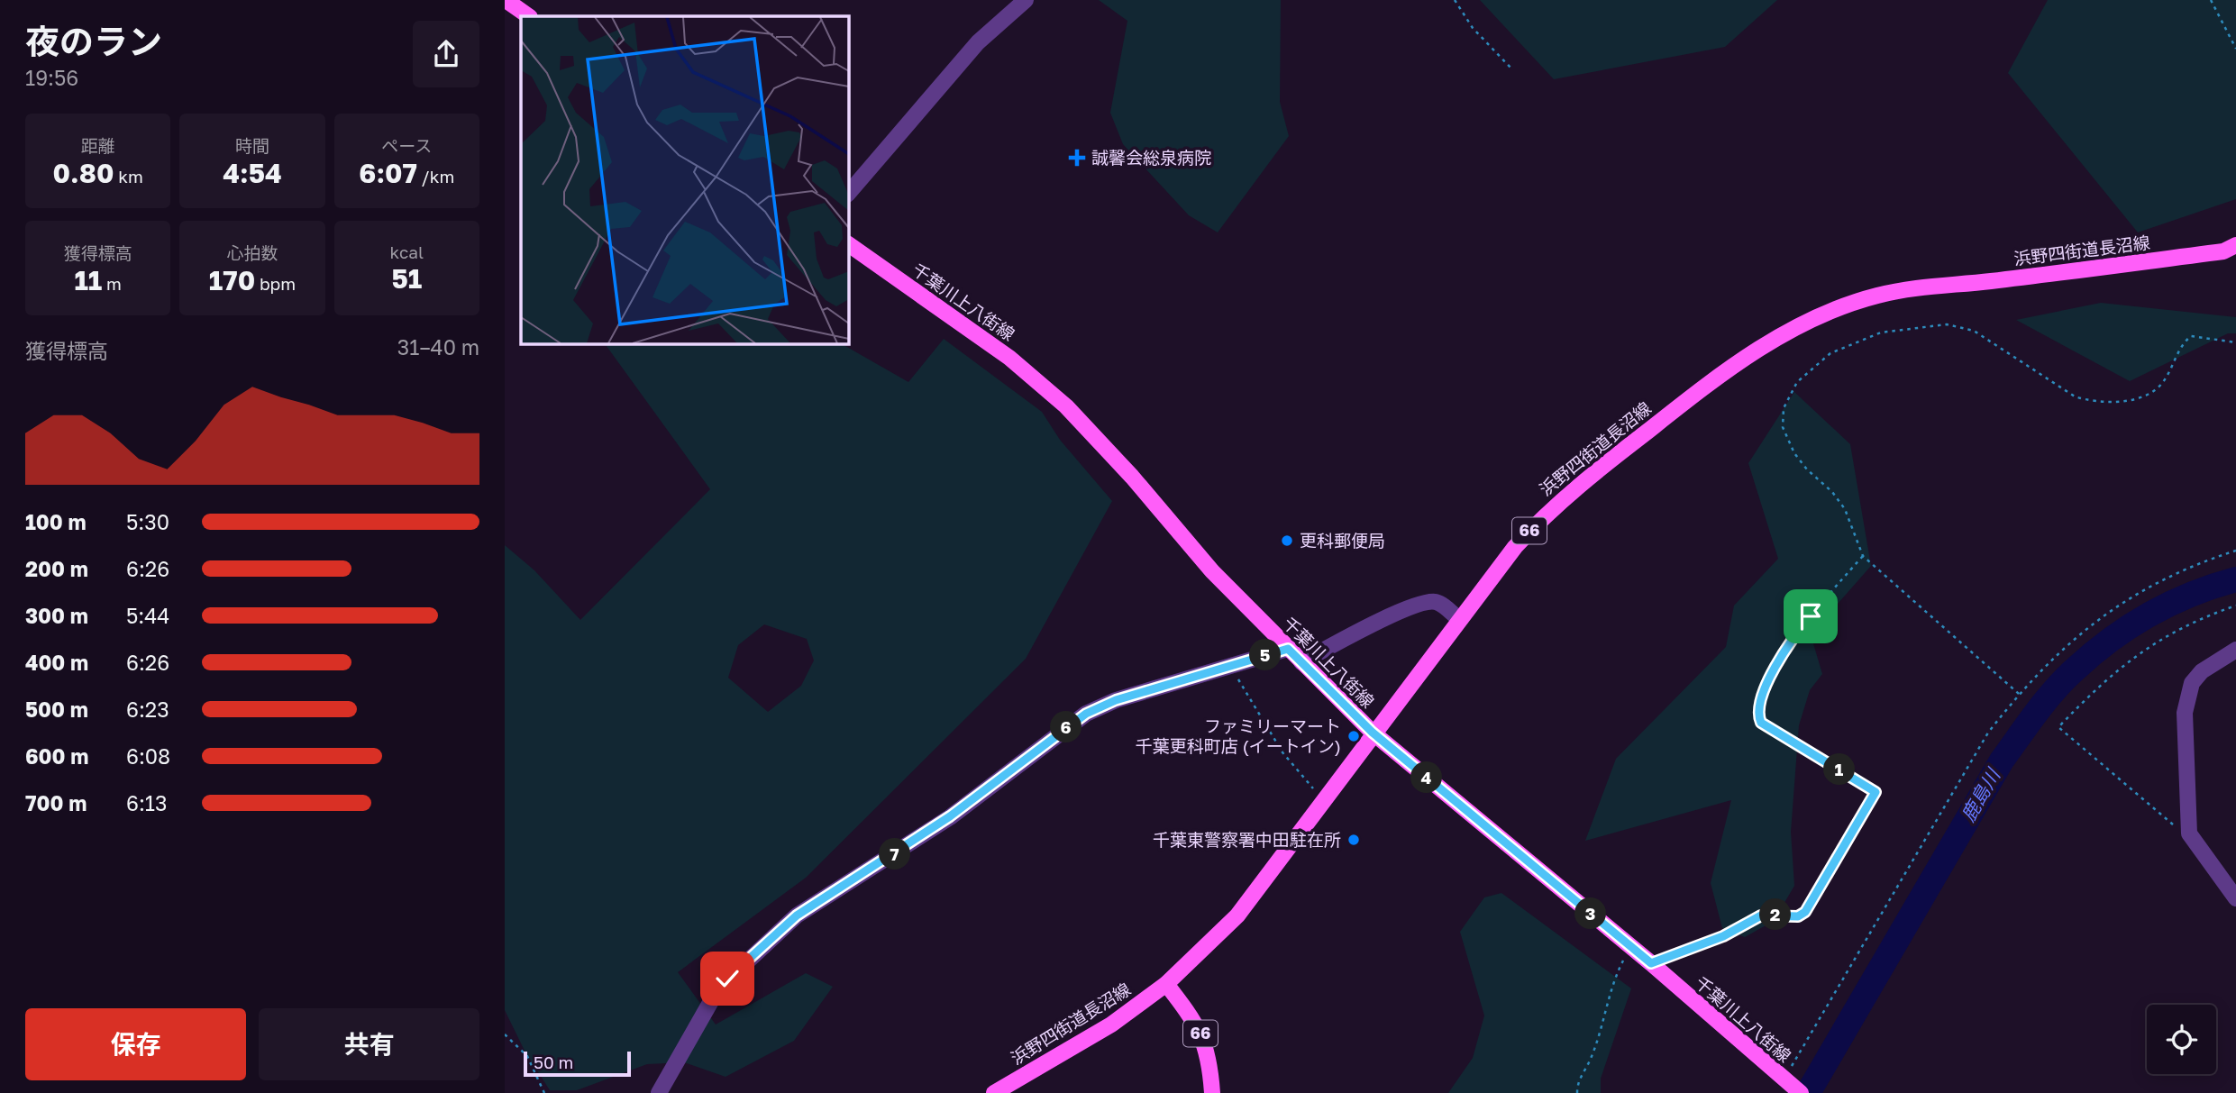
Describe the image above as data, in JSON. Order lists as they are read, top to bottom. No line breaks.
{"streets":{"main road":["浜野四街道長沼線","千葉川上八街線","66"]},"crossings":[["浜野四街道長沼線","千葉川上八街線"],["浜野四街道長沼線","66"]],"water":["鹿島川"],"places":{"health":["誠馨会総泉病院"],"other":["更科郵便局","ファミリーマート 千葉更科町店 (イートイン)","千葉東警察署中田駐在所"]},"scale_bar":"50 m","page":{"heading":["夜のラン","19:56"],"stats":[["距離","0.80 km"],["時間","4:54"],["ペース","6:07 /km"],["獲得標高","11 m"],["心拍数","170 bpm"],["kcal","51"]],"chart":["獲得標高","31–40 m"],"list":[{"name":"100 m","note":"5:30"},{"name":"200 m","note":"6:26"},{"name":"300 m","note":"5:44"},{"name":"400 m","note":"6:26"},{"name":"500 m","note":"6:23"},{"name":"600 m","note":"6:08"},{"name":"700 m","note":"6:13"}],"pins":["5","6","1","4","7","3","2"],"buttons":["保存","共有"],"scale":"50 m"}}
